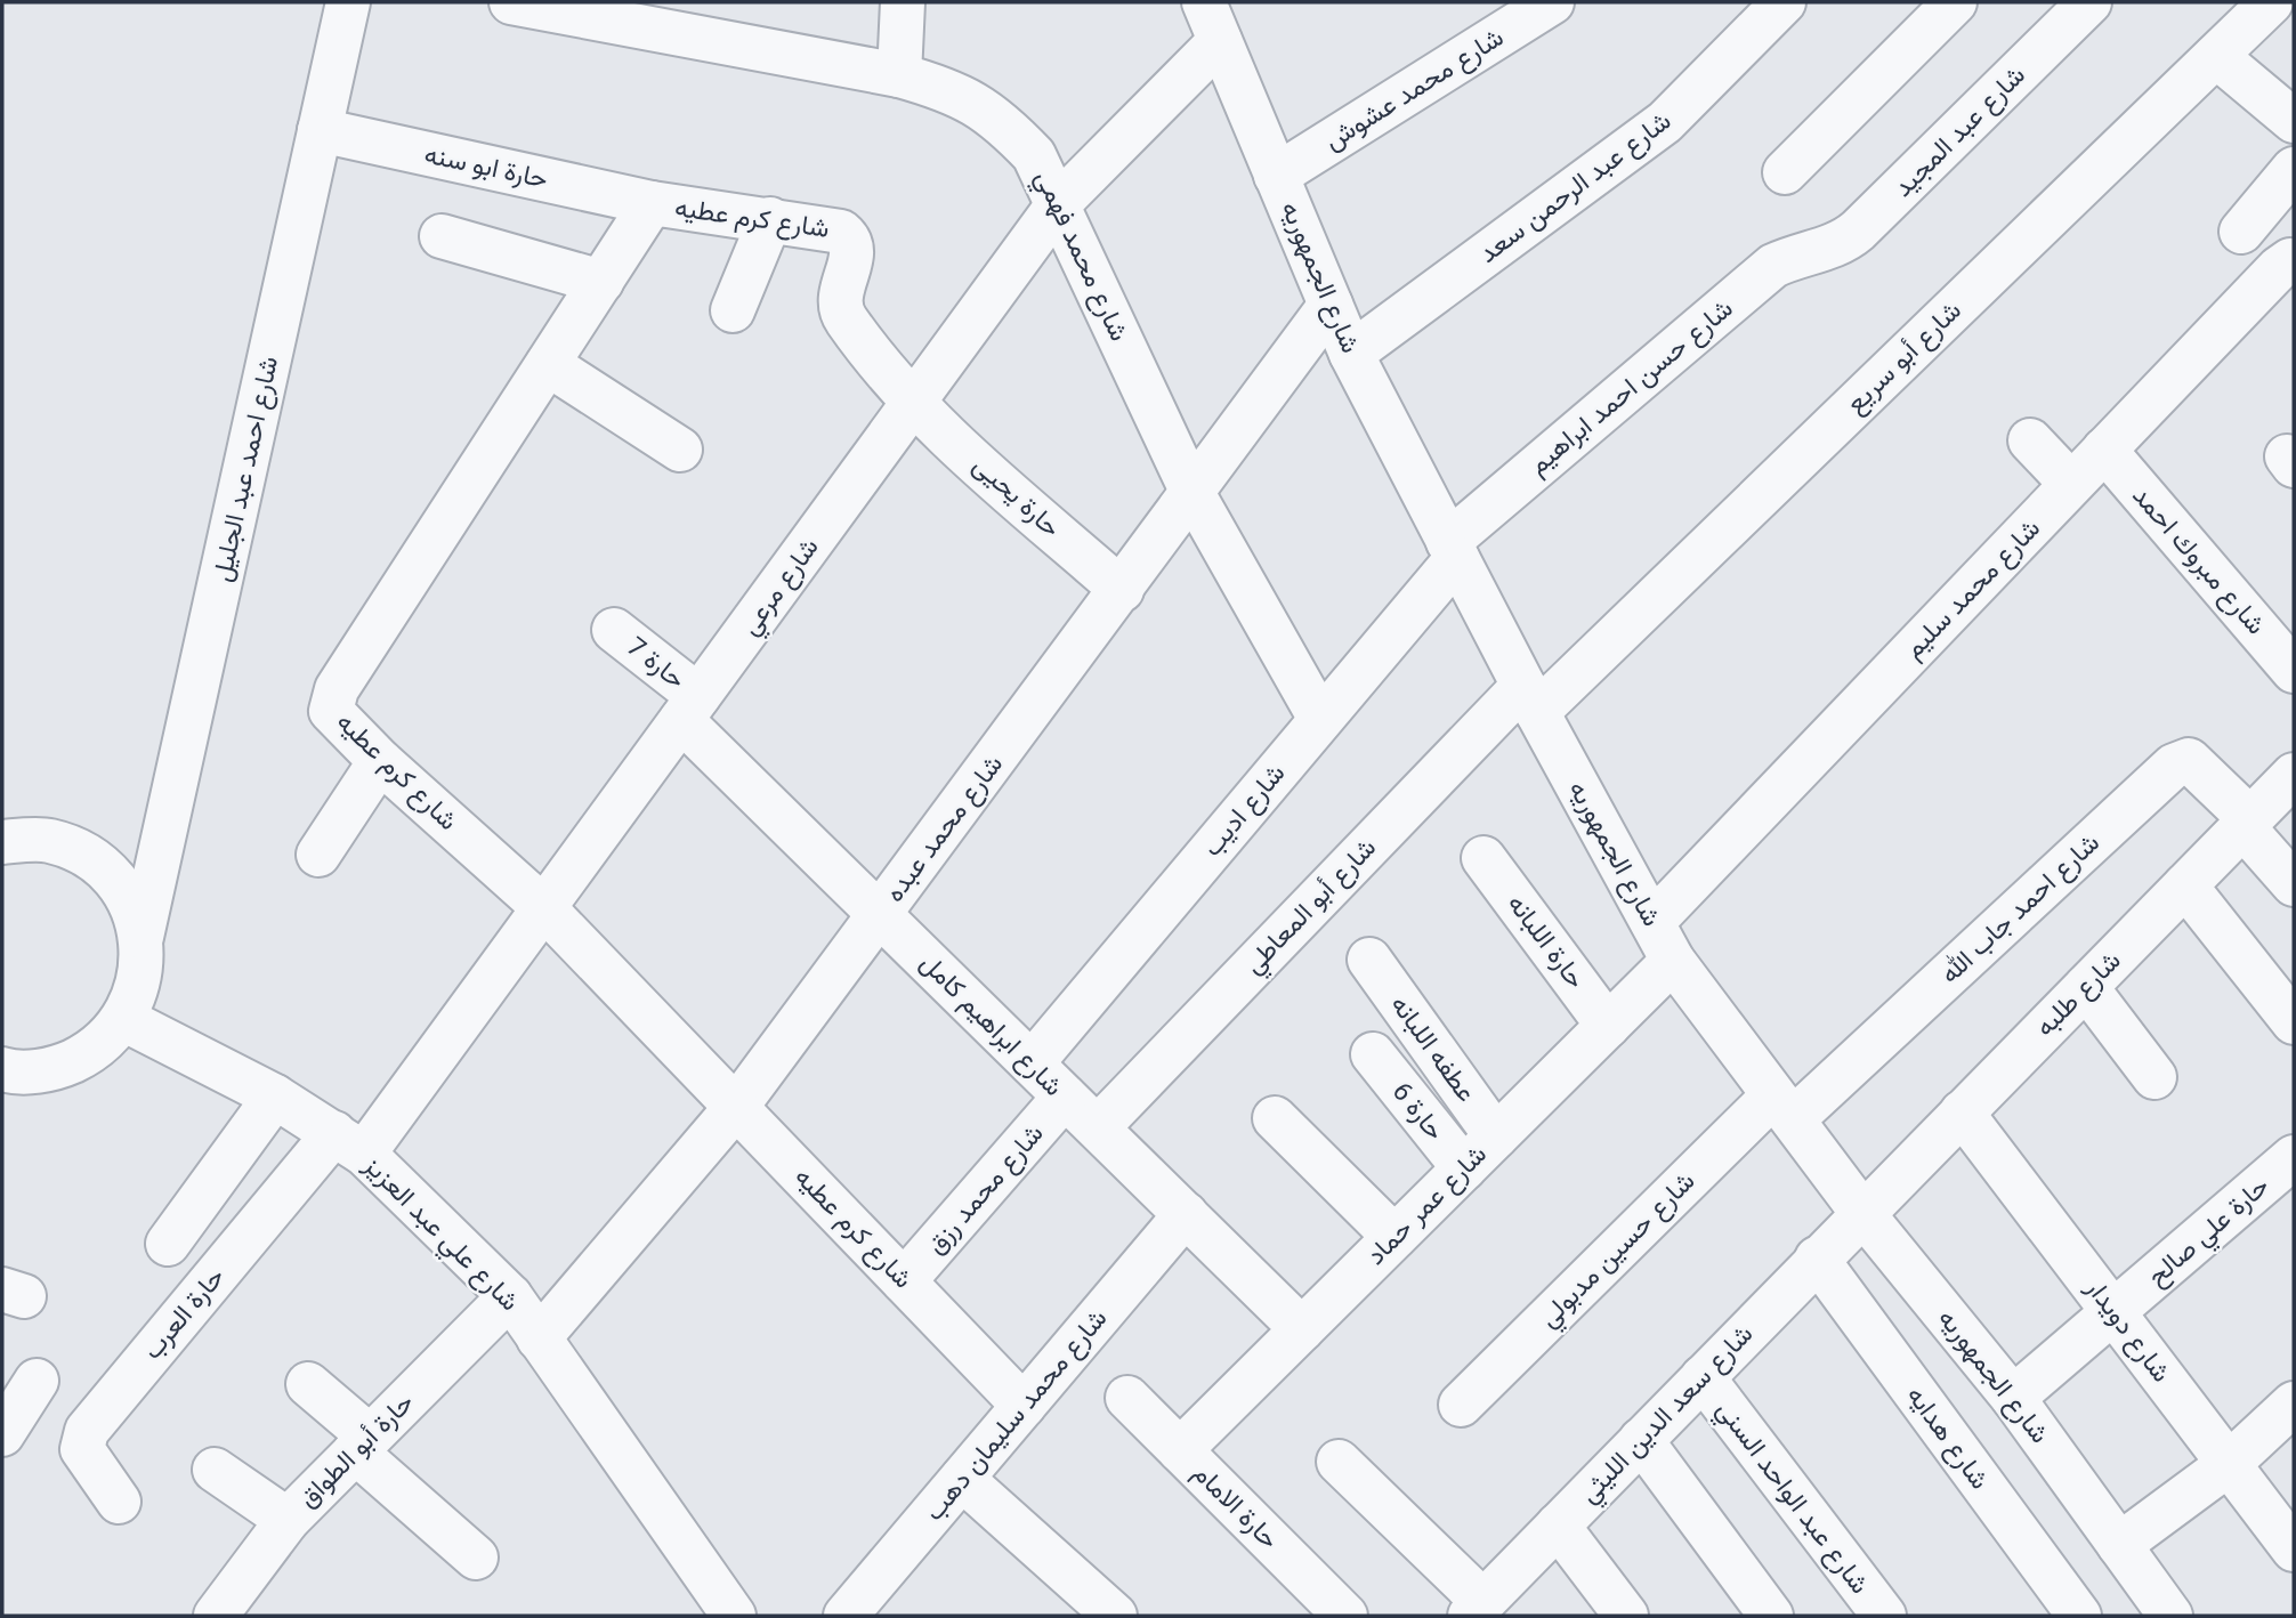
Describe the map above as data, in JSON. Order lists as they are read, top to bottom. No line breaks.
{"streets":{"street":["شارع محمد عشوش","شارع عبد المجيد","حارة ابو سنه","شارع عبد الرحمن سعد","شارع كرم عطيه","شارع محمد فهمي","شارع الجمهوريه","شارع أبو سريع","شارع حسن احمد ابراهيم","شارع احمد عبد الجليل","حارة يحيى","شارع مبروك احمد","شارع مرعي","شارع محمد سليم","حارة 7","شارع اديب","شارع محمد عبده","شارع أبو المعاطي","شارع احمد جاب الله","حارة اللبانه","شارع طلبه","شارع ابراهيم كامل","عطفه اللبانه","حارة 6","شارع محمد رزق","شارع عمر حماد","حارة علي صالح","شارع علي عبد العزيز","شارع حسين مدبولي","حارة العرب","شارع دويدار","شارع سعد الدين الليثي","شارع محمد سليمان دهب","شارع هدايه","حارة أبو الطواق","شارع عبد الواحد السني","حارة الامام"]},"crossings":[["شارع محمد عشوش","شارع الجمهوريه"],["شارع عبد المجيد","شارع حسن احمد ابراهيم"],["حارة ابو سنه","شارع كرم عطيه"],["حارة ابو سنه","شارع احمد عبد الجليل"],["شارع عبد الرحمن سعد","شارع الجمهوريه"],["شارع كرم عطيه","حارة يحيى"],["شارع كرم عطيه","شارع مرعي"],["شارع كرم عطيه","شارع محمد عبده"],["شارع كرم عطيه","شارع محمد رزق"],["شارع كرم عطيه","شارع محمد سليمان دهب"],["شارع محمد فهمي","شارع مرعي"],["شارع محمد فهمي","شارع اديب"],["شارع محمد فهمي","شارع محمد عبده"],["شارع الجمهوريه","شارع أبو سريع"],["شارع الجمهوريه","شارع حسن احمد ابراهيم"],["شارع الجمهوريه","شارع مرعي"],["شارع الجمهوريه","شارع محمد سليم"],["شارع الجمهوريه","شارع اديب"],["شارع الجمهوريه","شارع محمد عبده"],["شارع الجمهوريه","شارع أبو المعاطي"],["شارع الجمهوريه","شارع احمد جاب الله"],["شارع الجمهوريه","شارع طلبه"],["شارع الجمهوريه","شارع عمر حماد"],["شارع الجمهوريه","حارة علي صالح"],["شارع الجمهوريه","شارع حسين مدبولي"],["شارع الجمهوريه","شارع سعد الدين الليثي"],["شارع أبو سريع","شارع أبو المعاطي"],["شارع حسن احمد ابراهيم","شارع اديب"],["حارة يحيى","شارع مرعي"],["حارة يحيى","شارع محمد عبده"],["شارع مبروك احمد","شارع محمد سليم"],["شارع مرعي","حارة 7"],["شارع مرعي","شارع ابراهيم كامل"],["شارع مرعي","شارع علي عبد العزيز"],["شارع مرعي","حارة العرب"],["حارة 7","شارع ابراهيم كامل"],["شارع اديب","شارع ابراهيم كامل"],["شارع محمد عبده","شارع ابراهيم كامل"],["شارع محمد عبده","شارع علي عبد العزيز"],["شارع أبو المعاطي","شارع ابراهيم كامل"],["شارع احمد جاب الله","شارع طلبه"],["شارع احمد جاب الله","شارع حسين مدبولي"],["حارة اللبانه","شارع عمر حماد"],["شارع طلبه","شارع دويدار"],["شارع طلبه","شارع سعد الدين الليثي"],["شارع ابراهيم كامل","شارع محمد رزق"],["شارع ابراهيم كامل","شارع عمر حماد"],["شارع ابراهيم كامل","شارع محمد سليمان دهب"],["عطفه اللبانه","شارع عمر حماد"],["حارة 6","شارع عمر حماد"],["شارع عمر حماد","حارة الامام"],["حارة علي صالح","شارع دويدار"],["شارع علي عبد العزيز","حارة العرب"],["شارع علي عبد العزيز","حارة أبو الطواق"],["شارع سعد الدين الليثي","شارع هدايه"],["شارع سعد الدين الليثي","شارع عبد الواحد السني"]]}
